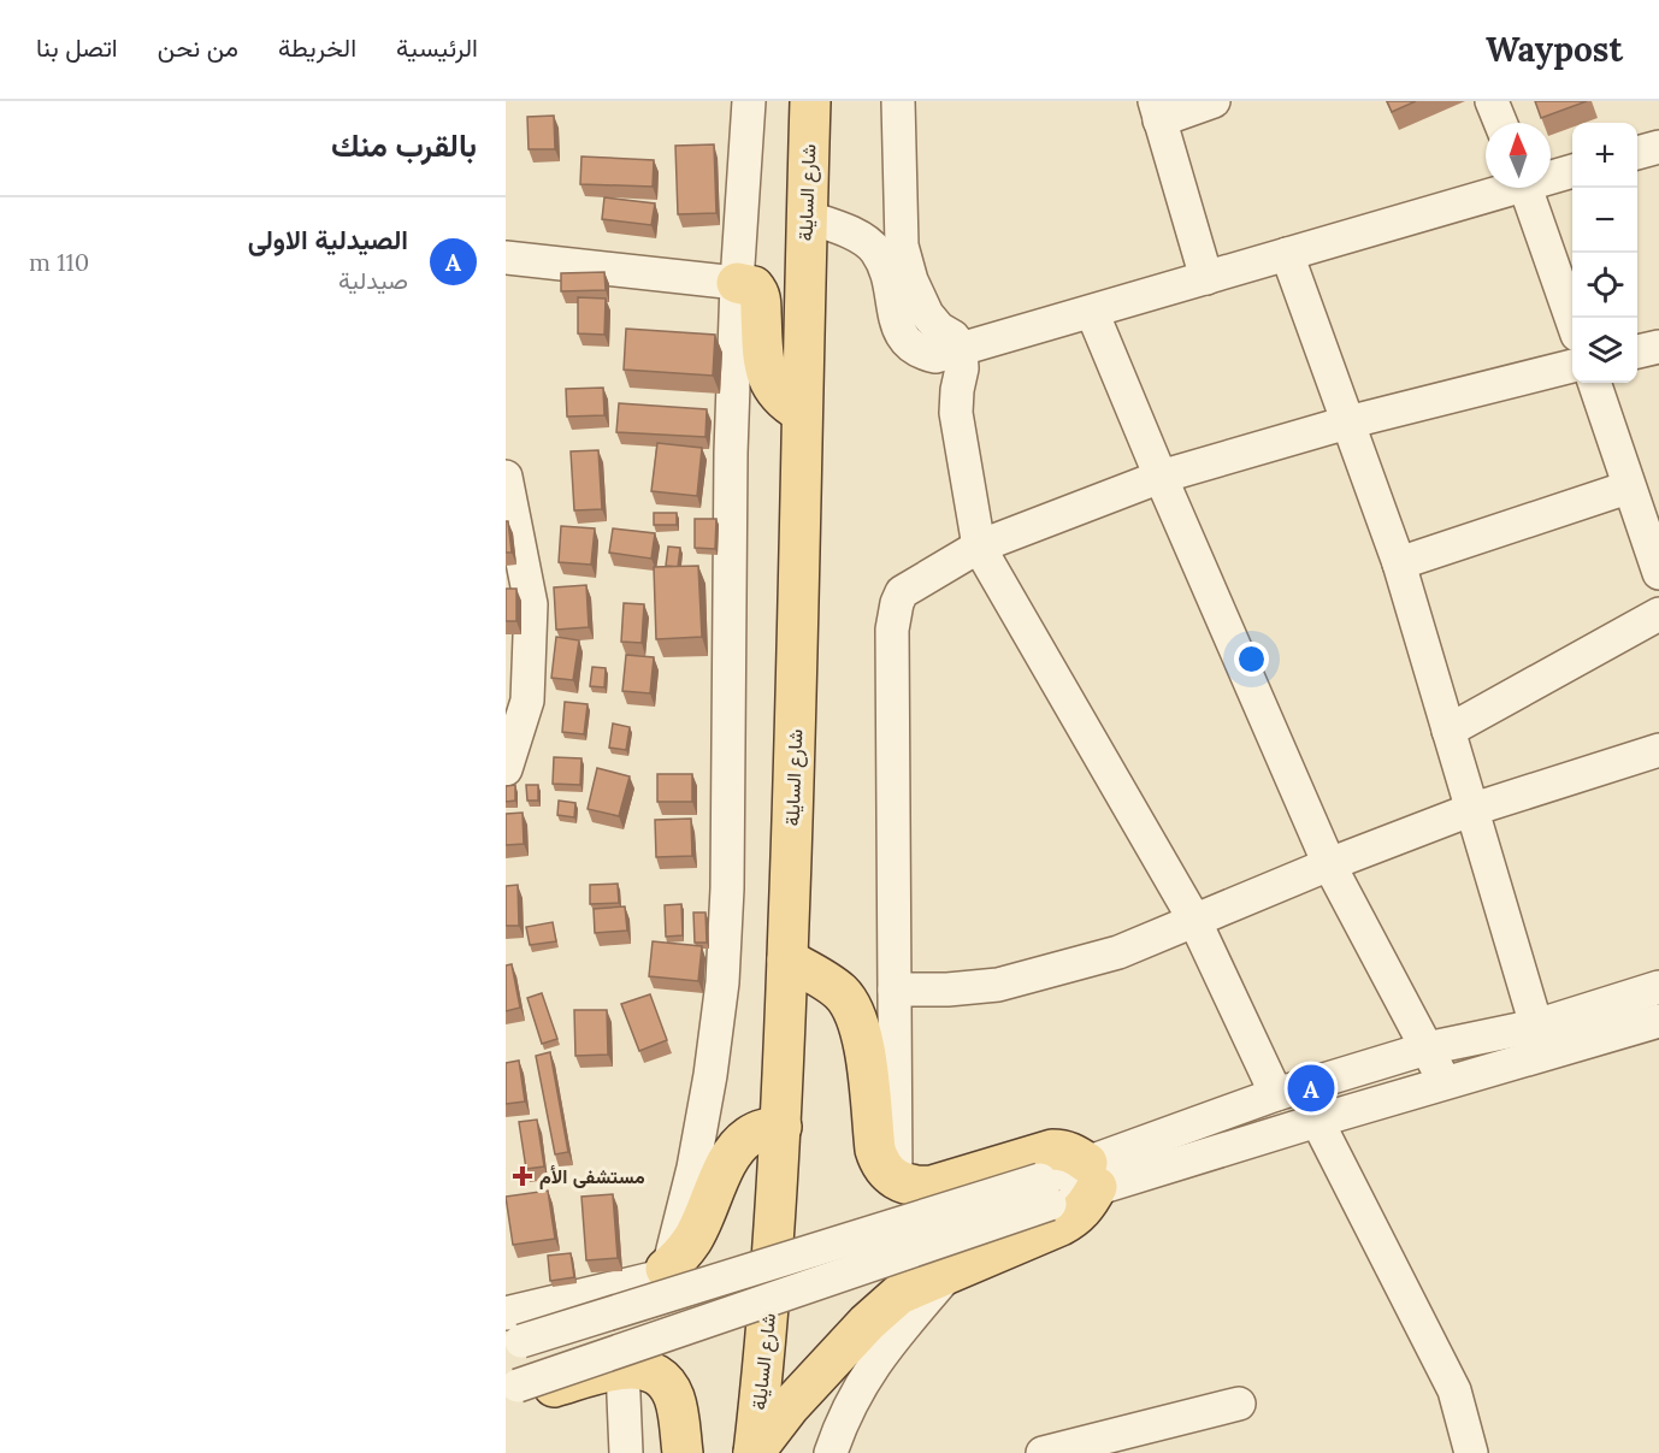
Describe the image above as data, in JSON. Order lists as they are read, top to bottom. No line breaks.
{"streets":{"main road":["شارع السايلة"]},"places":{"health":["مستشفى الأم"]},"north":"top","page":{"header":"Waypost","nav":["الرئيسية","الخريطة","من نحن","اتصل بنا"],"heading":"بالقرب منك","map_buttons":["+","−"],"list":[{"mark":"A","name":"الصيدلية الاولى","note":"صيدلية","value":"110 m"}],"pins":"A"}}
